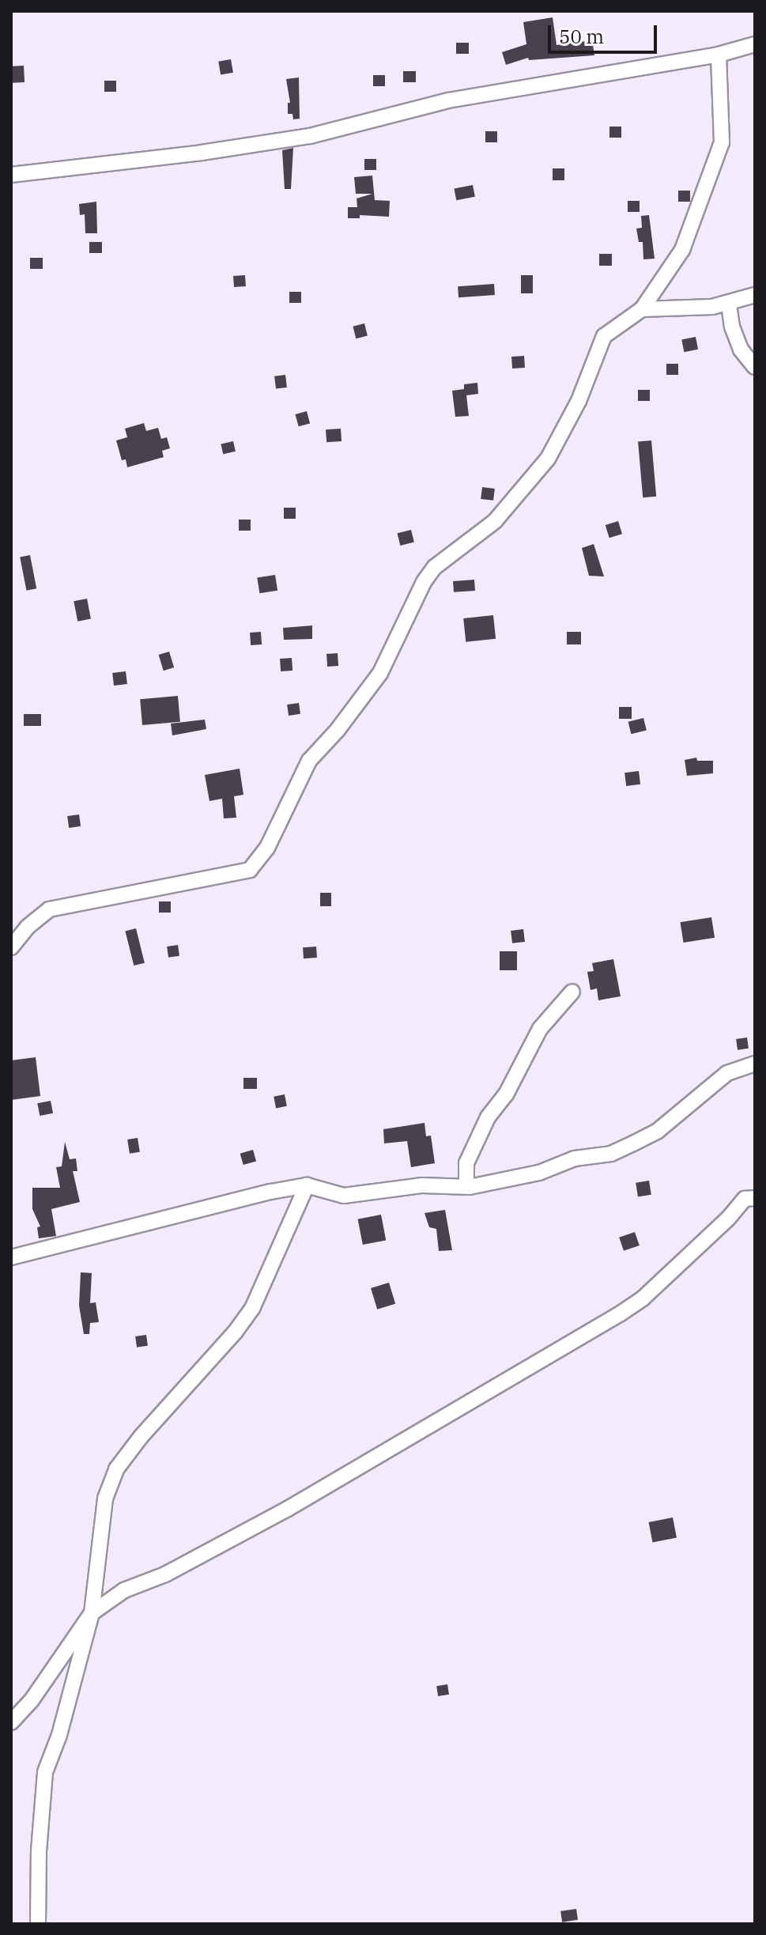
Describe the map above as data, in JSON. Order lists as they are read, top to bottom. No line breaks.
{"scale_bar":"50 m"}
